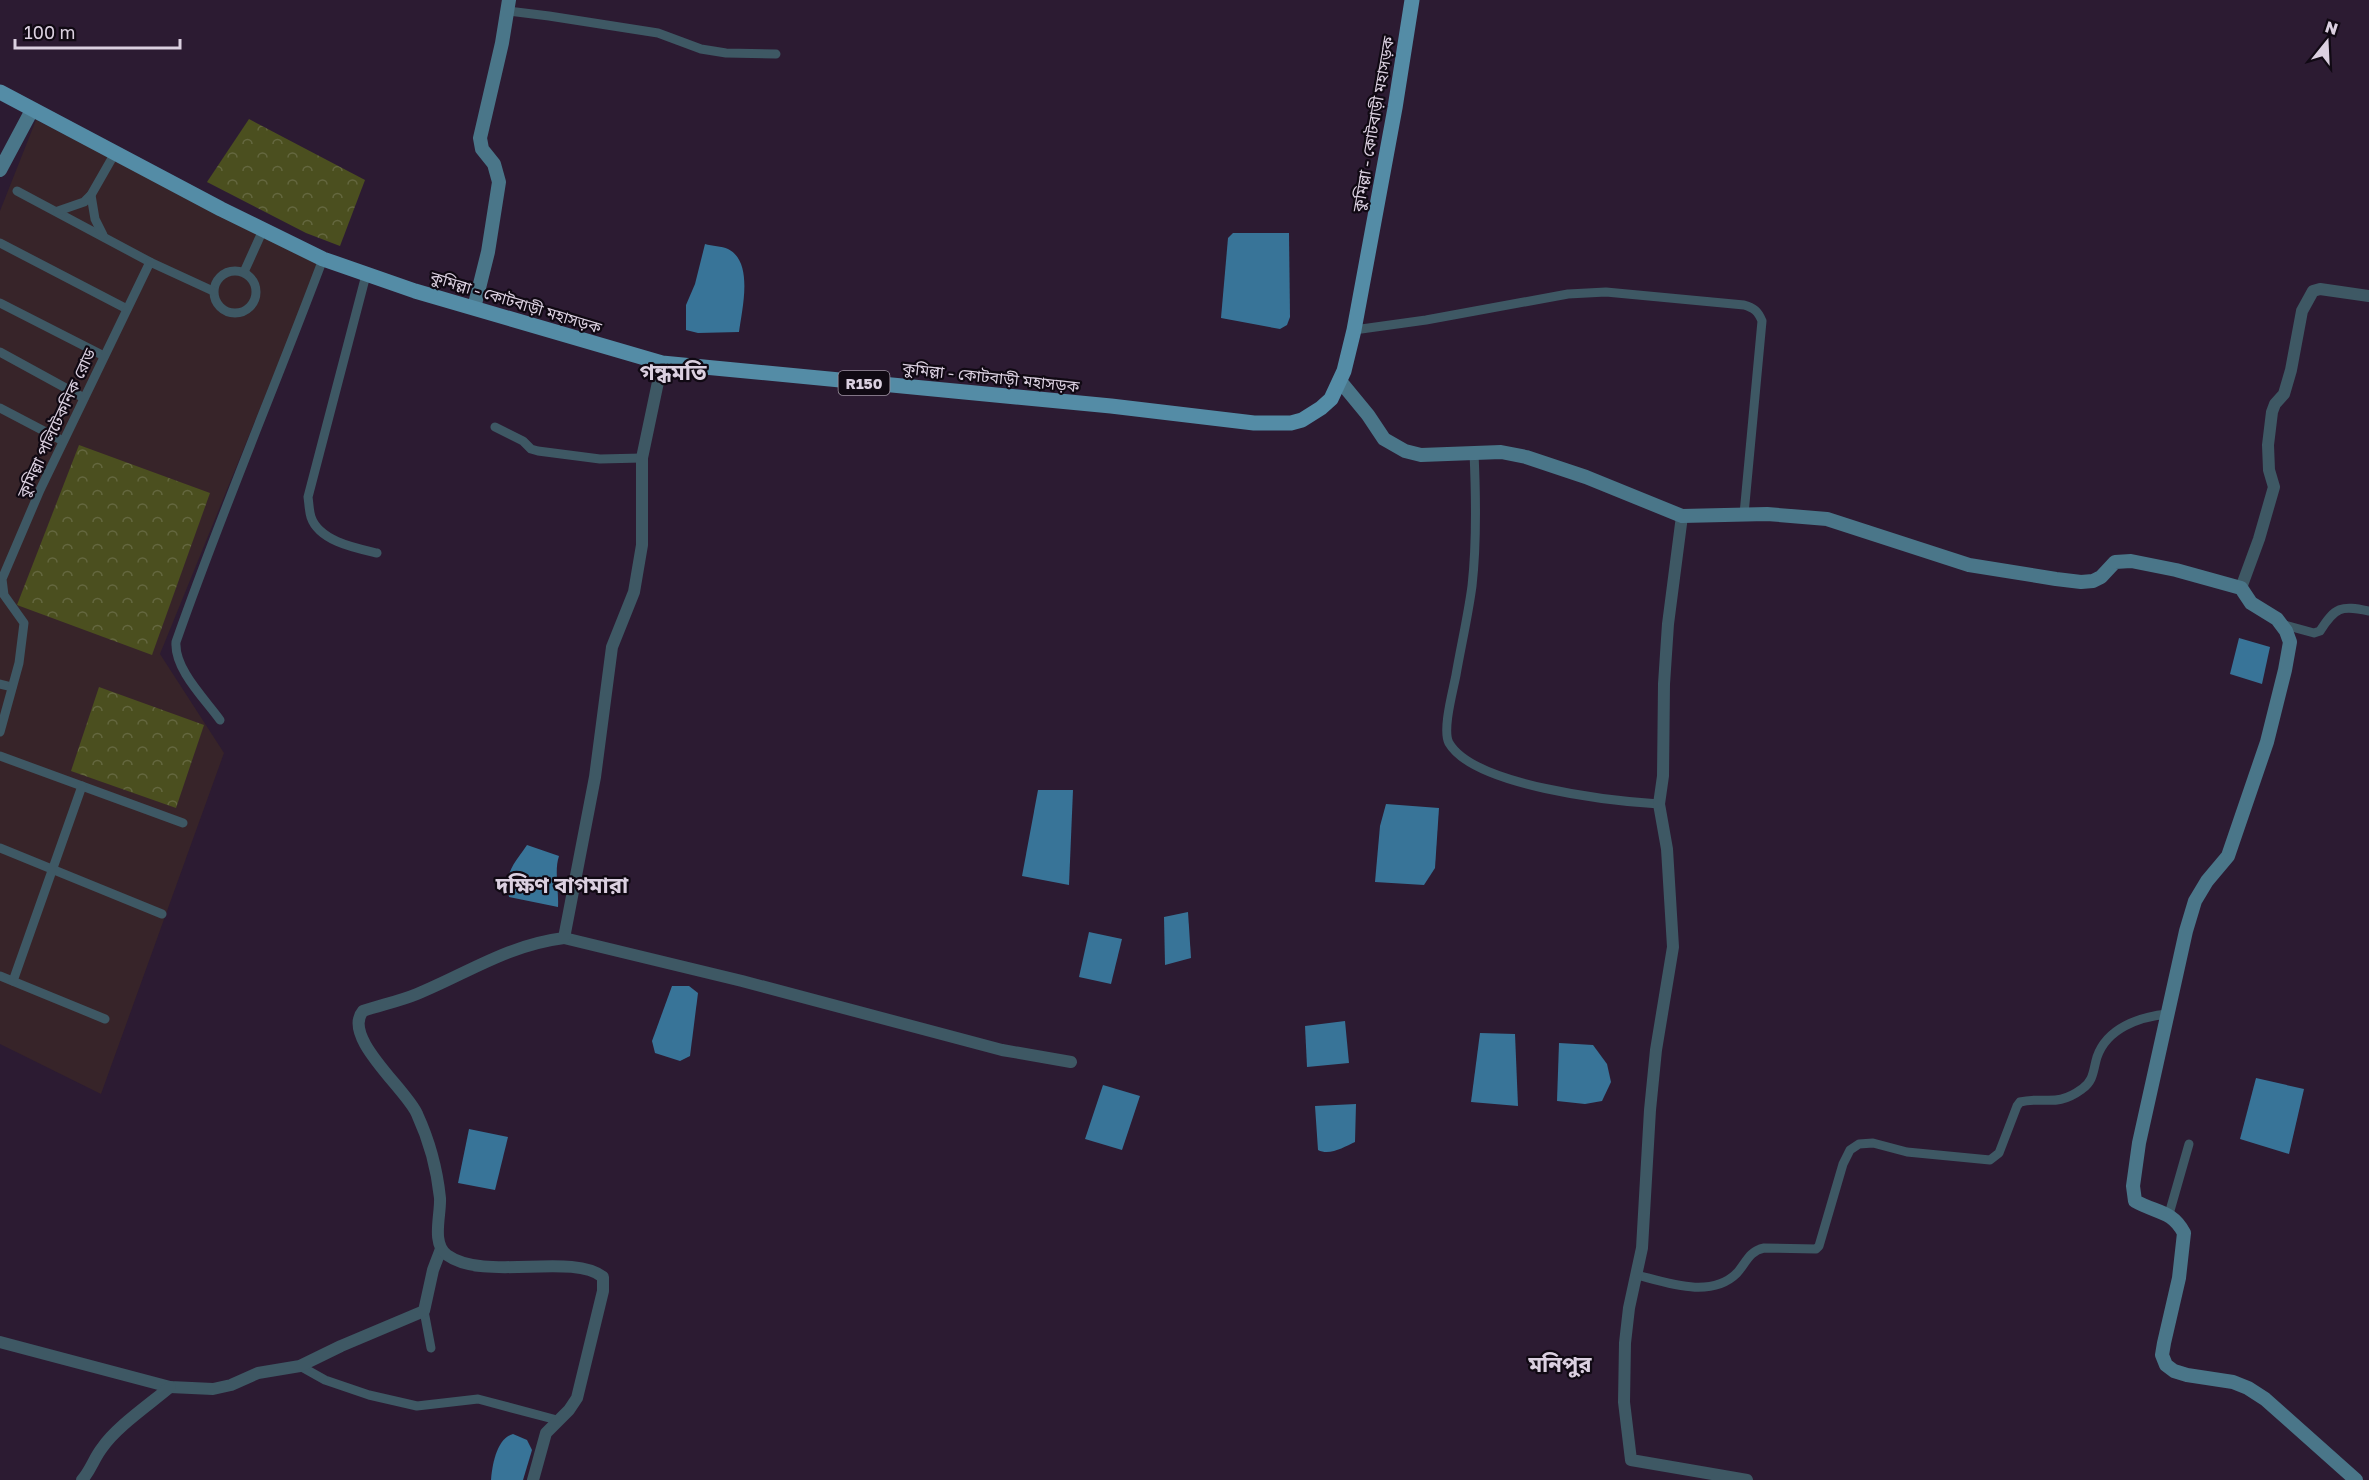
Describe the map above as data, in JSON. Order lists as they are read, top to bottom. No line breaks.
{"streets":{"main road":["কুমিল্লা - কোটবাড়ী মহাসড়ক","R150"],"street":["কুমিল্লা পলিটেকনিক রোড"]},"crossings":[["কুমিল্লা - কোটবাড়ী মহাসড়ক","R150"]],"districts":["গন্ধমতি","দক্ষিণ বাগমারা","মনিপুর"],"scale_bar":"100 m","north":"top"}
